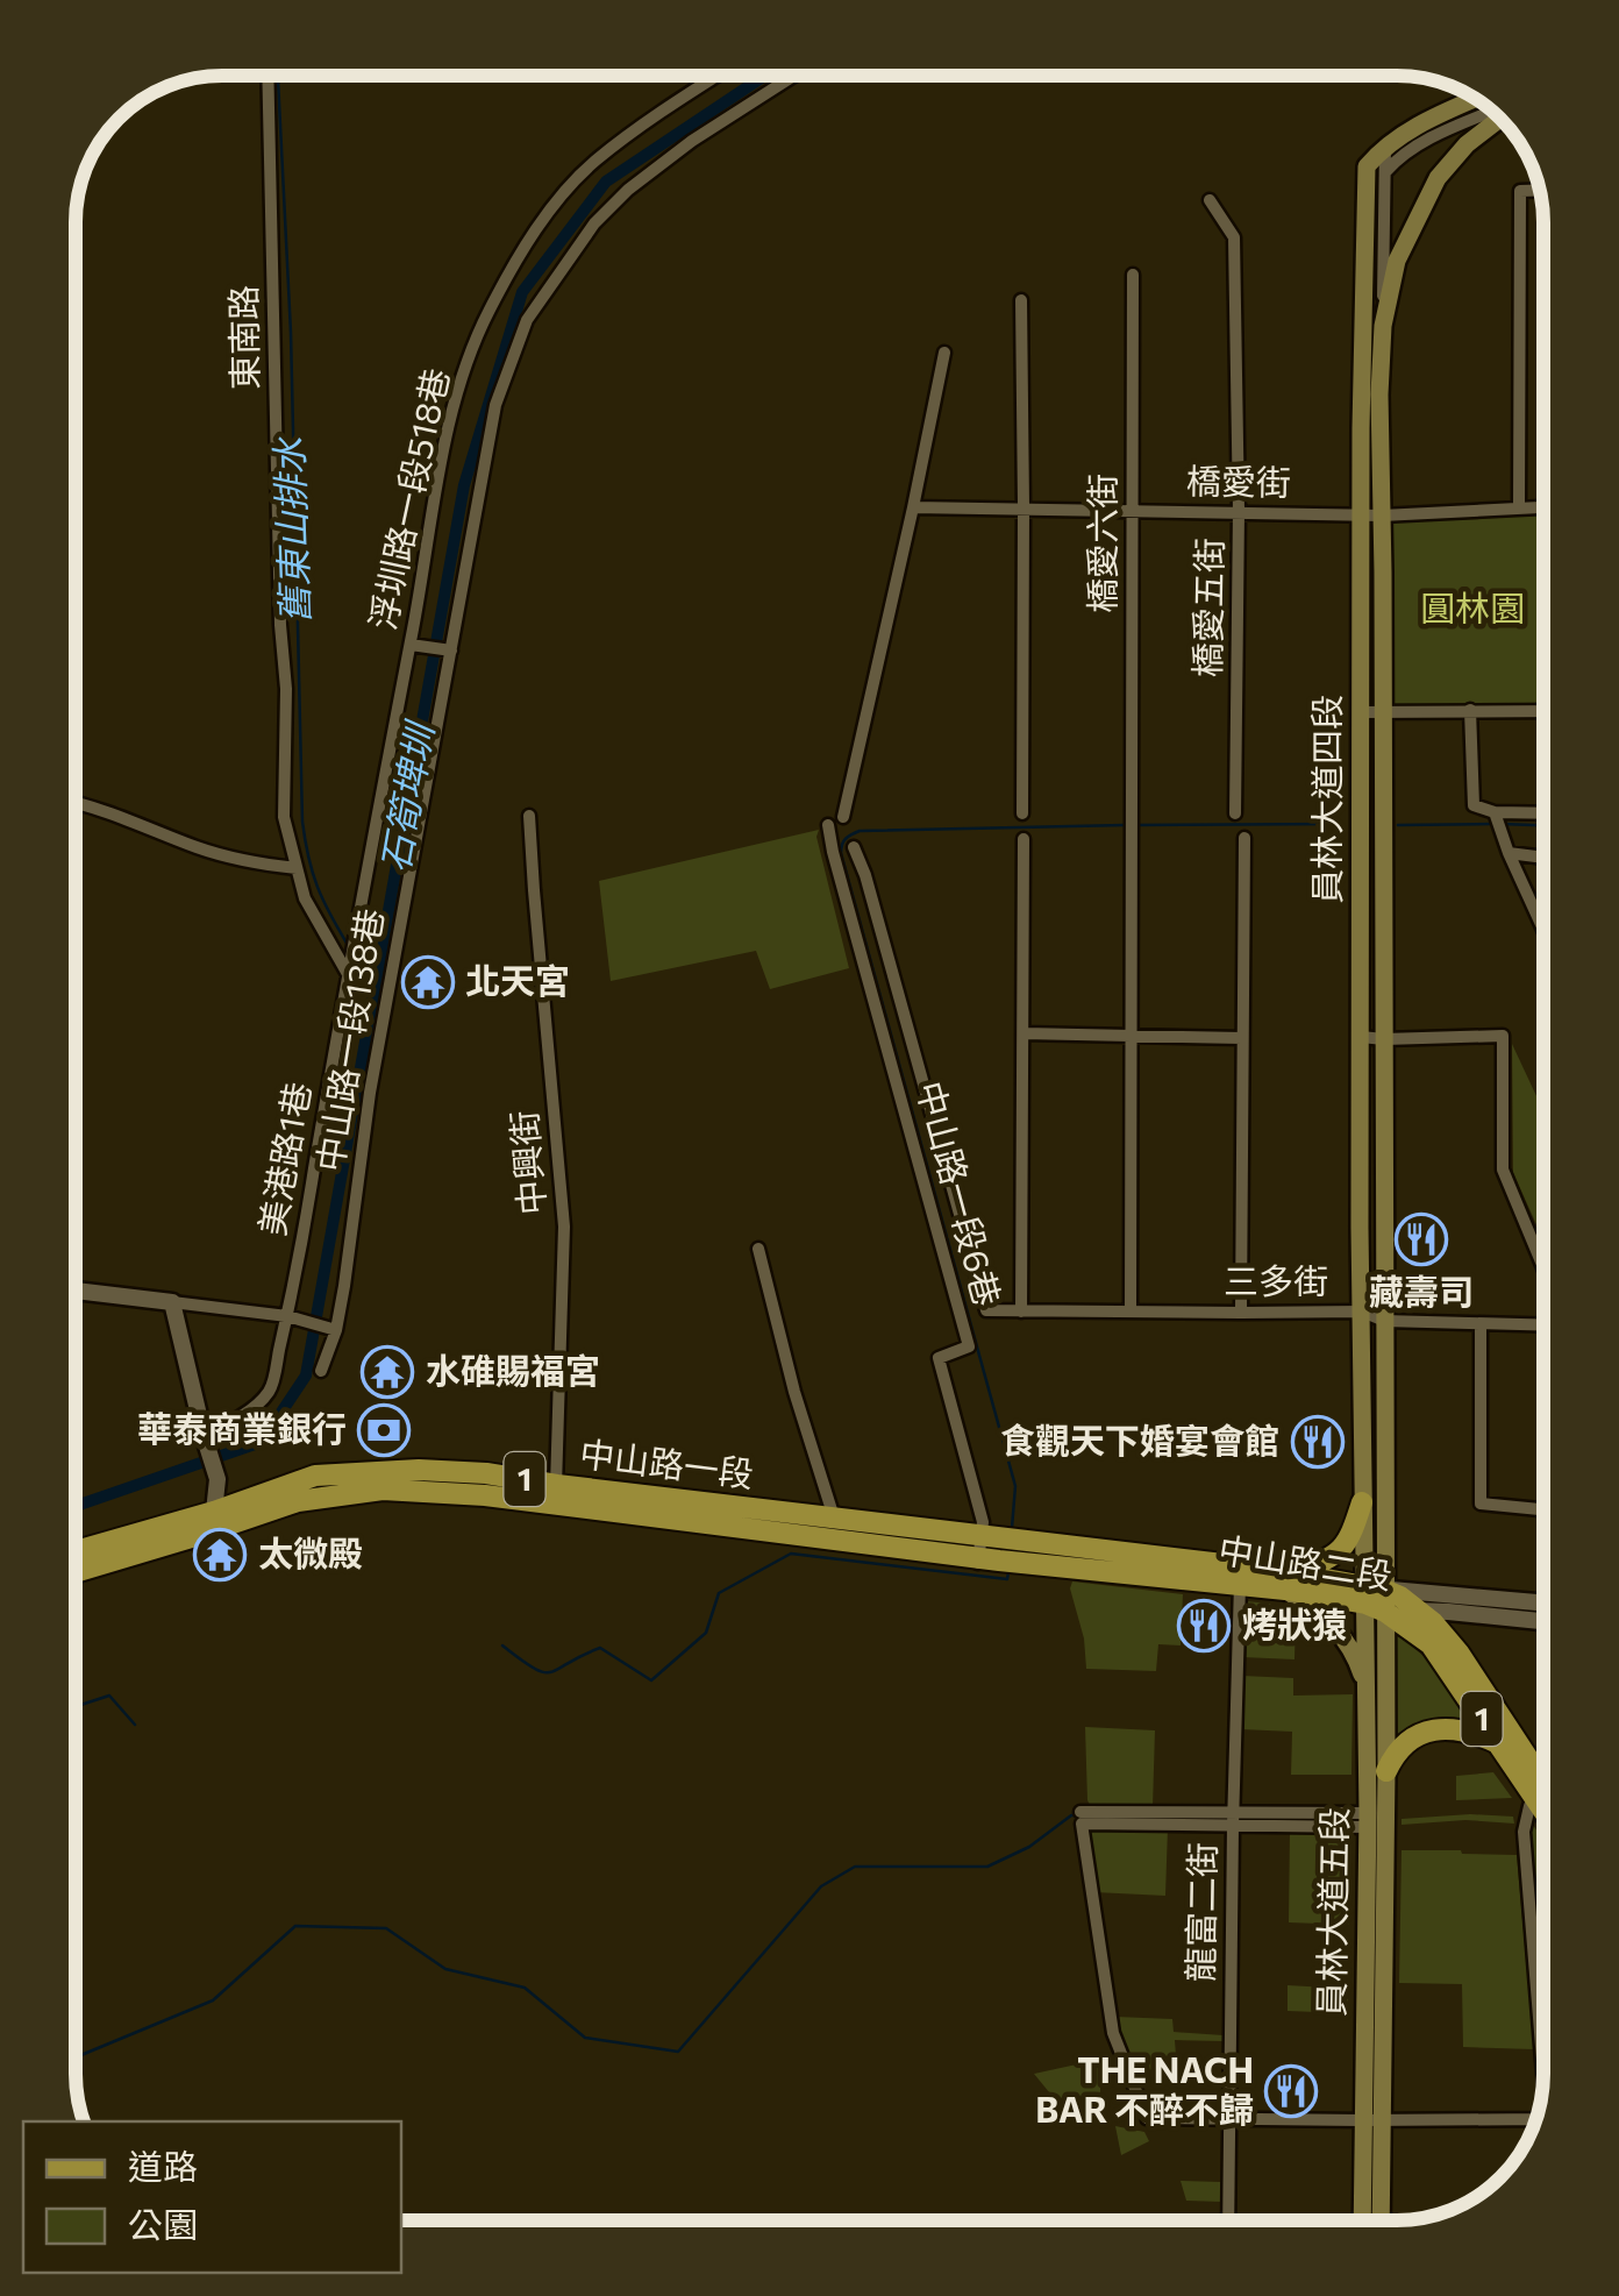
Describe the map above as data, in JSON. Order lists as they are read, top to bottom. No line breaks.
{"streets":{"main road":["員林大道四段","中山路一段","1","中山路二段","員林大道五段"],"street":["東南路","橋愛街","浮圳路一段518巷","橋愛六街","橋愛五街","中山路一段138巷","美港路1巷","中興街","中山路一段6巷","三多街","龍富二街"]},"crossings":[["橋愛街","橋愛六街"],["橋愛街","橋愛五街"],["橋愛街","員林大道四段"],["浮圳路一段518巷","美港路1巷"],["橋愛六街","三多街"],["員林大道四段","三多街"],["員林大道四段","1"],["員林大道四段","中山路二段"],["員林大道四段","員林大道五段"],["中興街","中山路一段"],["中山路一段6巷","中山路一段"],["中山路一段6巷","1"],["中山路一段","1"],["1","中山路二段"],["1","員林大道五段"],["中山路二段","龍富二街"],["中山路二段","員林大道五段"]],"water":["舊東山排水","石筍埤圳"],"parks":["圓林園"],"places":{"temple":["北天宮","水碓賜福宮","太微殿"],"restaurant":["藏壽司","食觀天下婚宴會館","烤狀猿","THE NACH BAR 不醉不歸"],"bank":["華泰商業銀行"]},"legend":["道路","公園"]}
